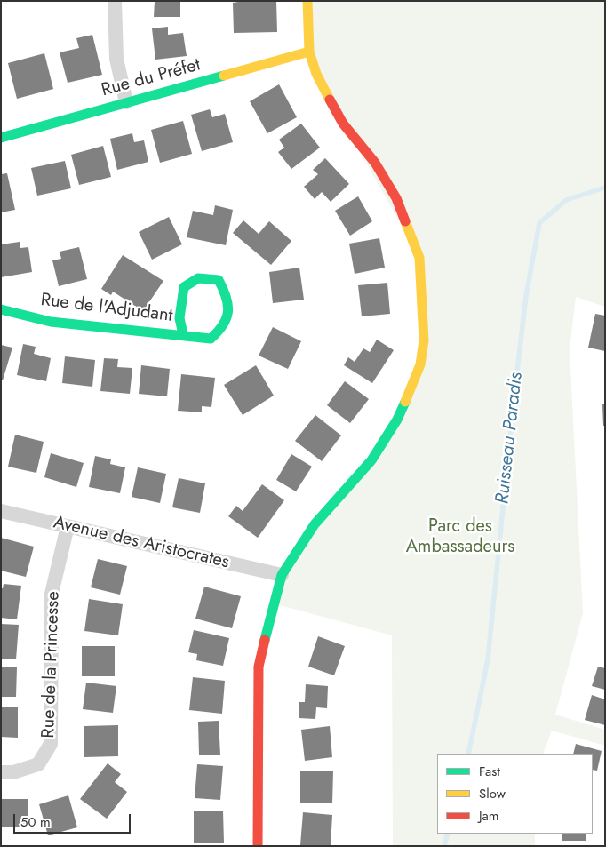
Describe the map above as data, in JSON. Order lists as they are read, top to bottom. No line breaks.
{"streets":{"street":["Rue du Préfet","Rue de l'Adjudant","Avenue des Aristocrates","Rue de la Princesse"]},"crossings":[["Avenue des Aristocrates","Rue de la Princesse"]],"water":["Ruisseau Paradis"],"parks":["Parc des Ambassadeurs"],"legend":["Fast","Slow","Jam"],"scale_bar":"50 m"}
